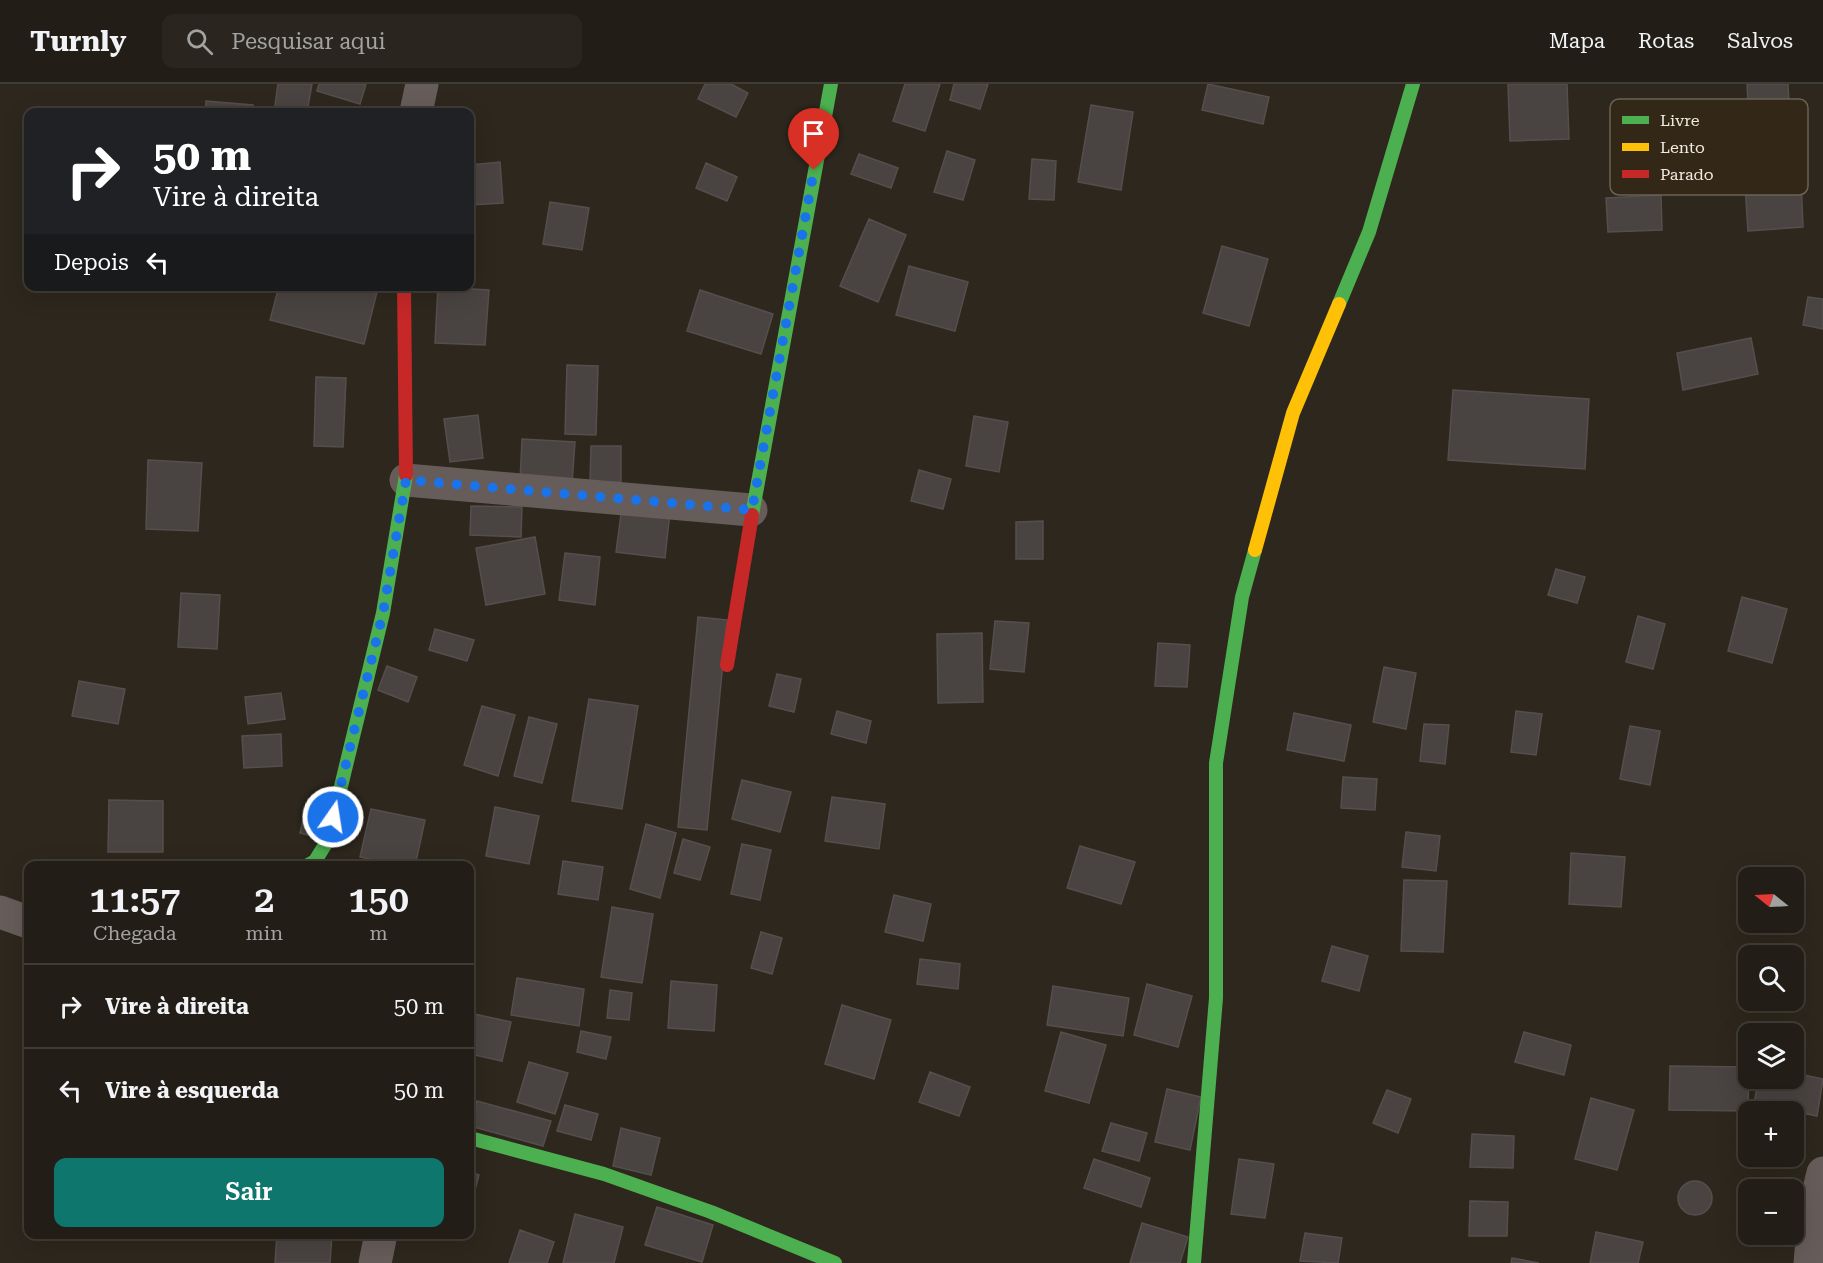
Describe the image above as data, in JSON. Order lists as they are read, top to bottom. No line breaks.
{"legend":["Livre","Lento","Parado"],"north":"left","page":{"header":"Turnly","search":"Pesquisar aqui","nav":["Mapa","Rotas","Salvos"],"turn":["50 m","Vire à direita"],"then":"Depois","eta":["11:57","Chegada","2","min","150","m"],"map_buttons":["+","−"],"list":[{"name":"Vire à direita","value":"50 m"},{"name":"Vire à esquerda","value":"50 m"}],"buttons":"Sair"}}
